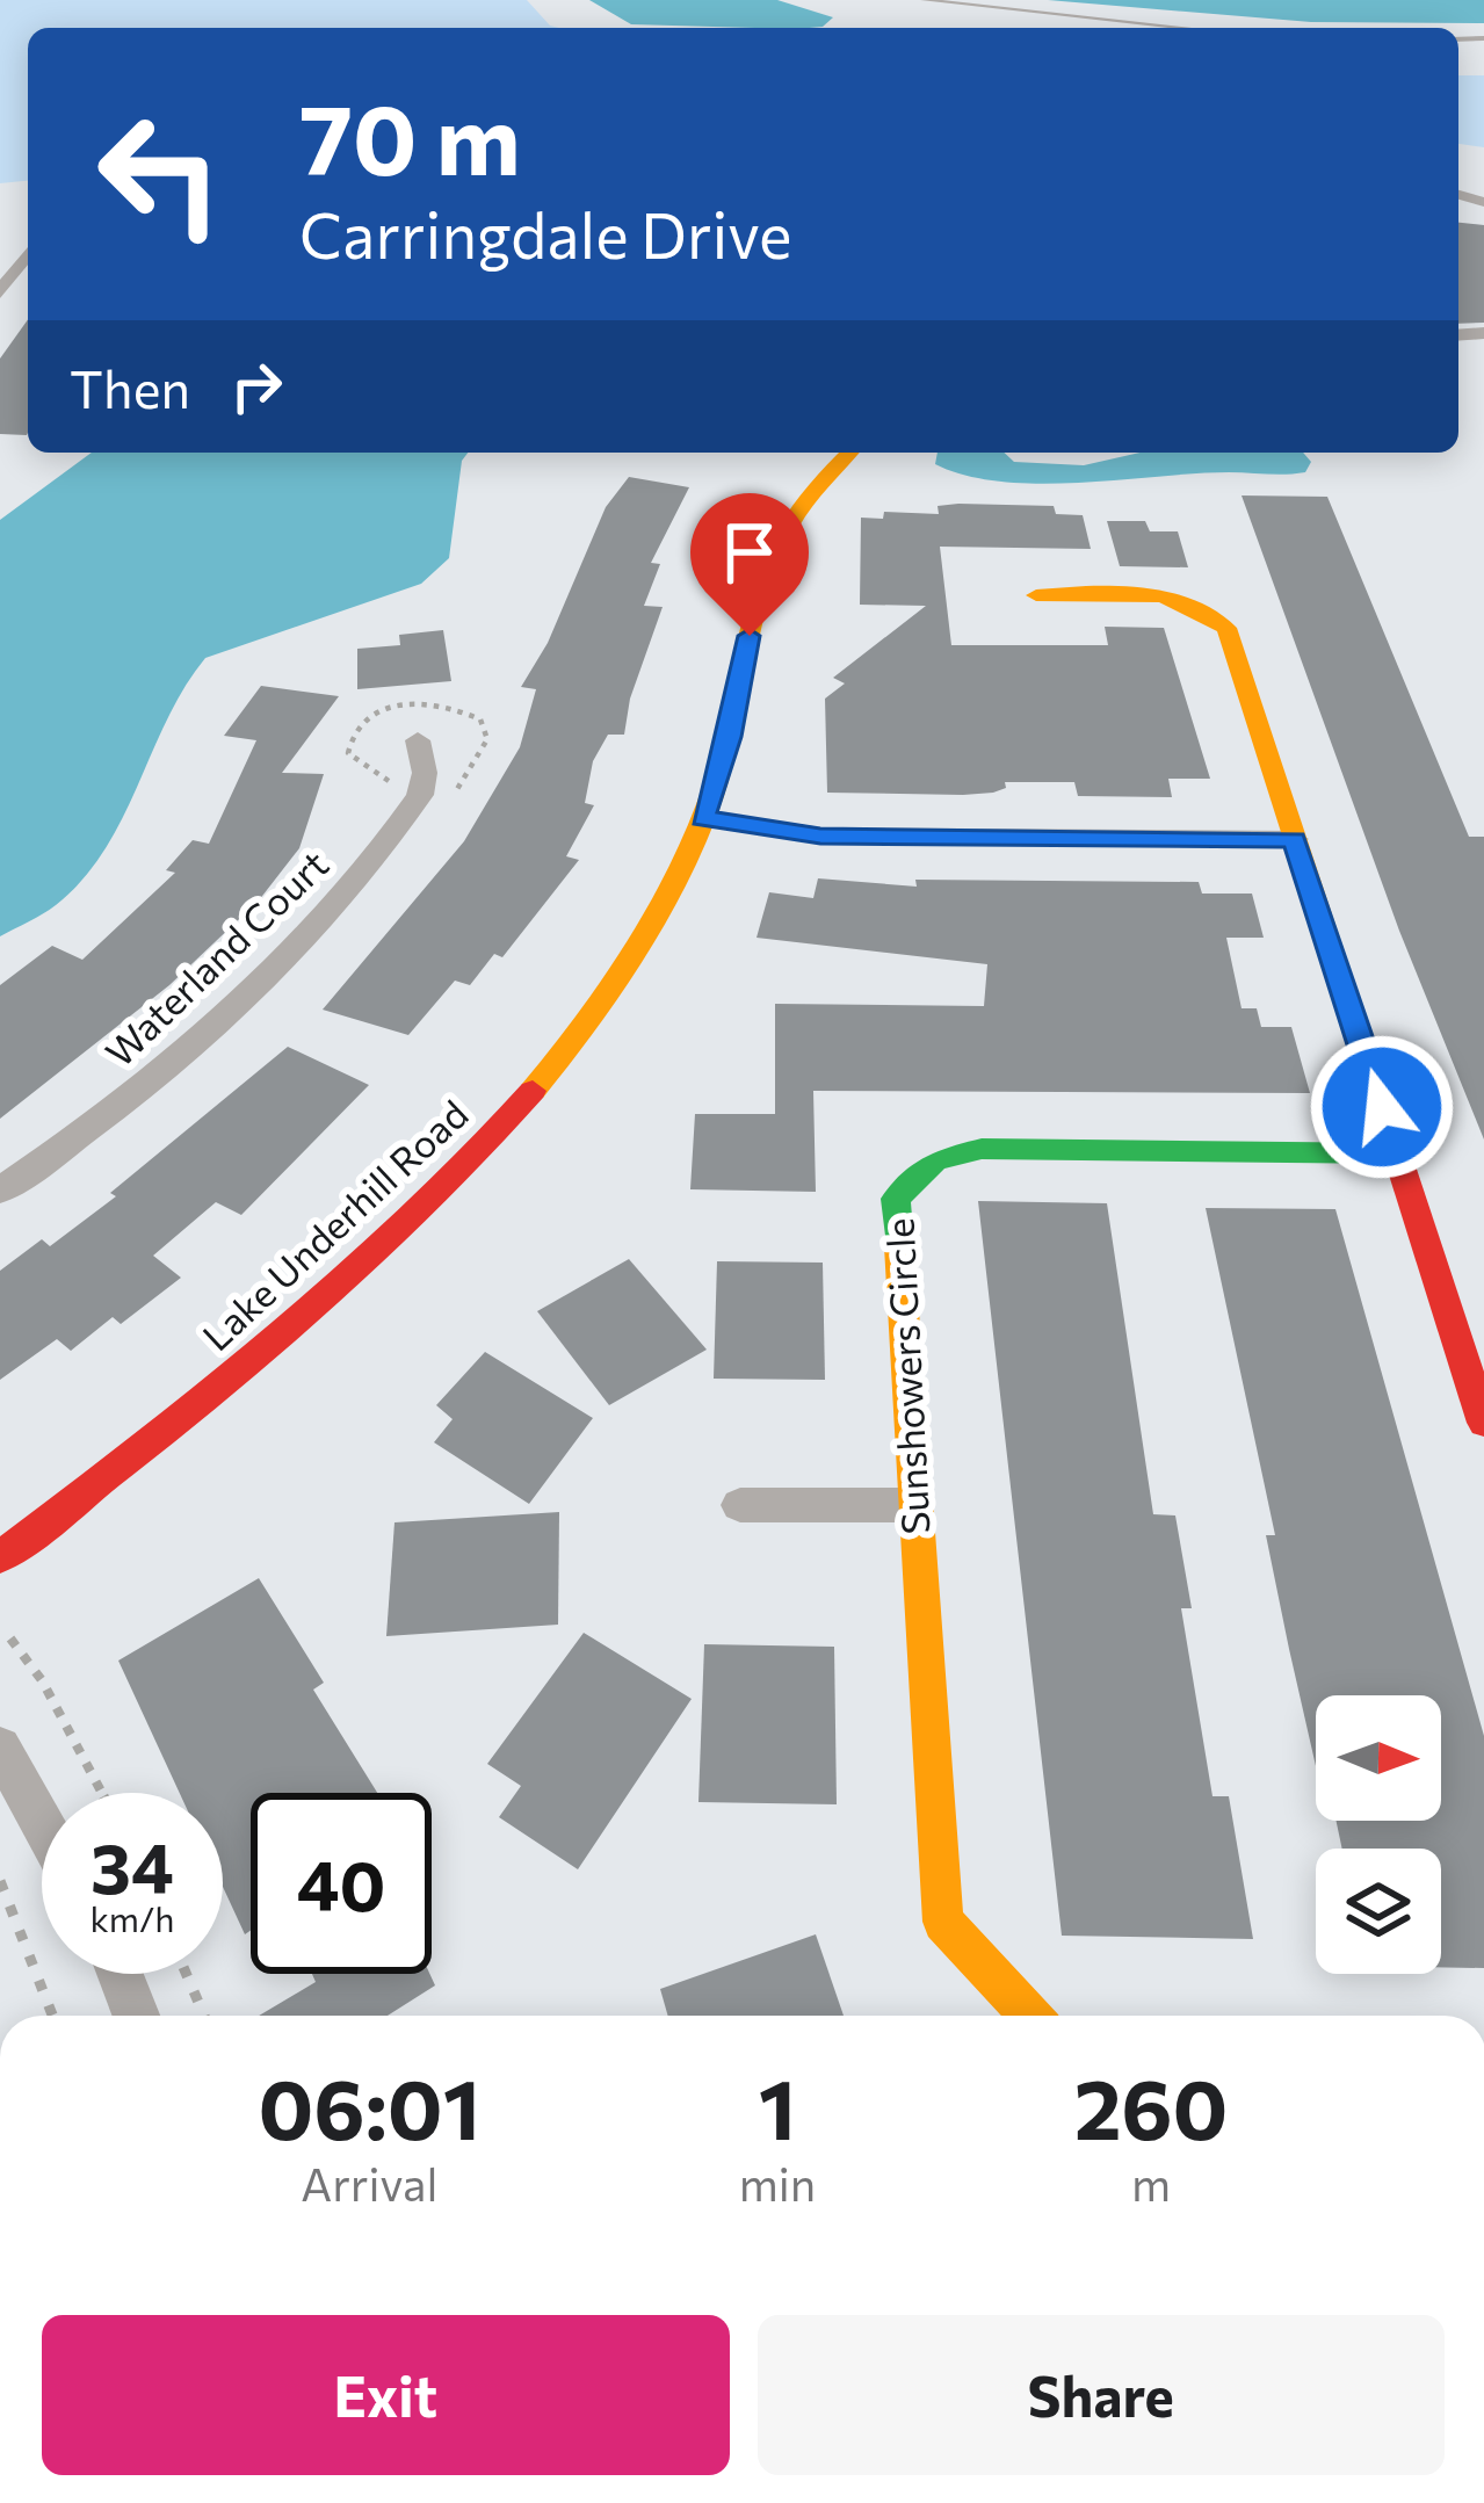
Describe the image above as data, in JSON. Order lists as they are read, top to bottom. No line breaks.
{"streets":{"street":["Waterland Court","Lake Underhill Road","Sunshowers Circle"]},"north":"right","page":{"turn":["70 m","Carringdale Drive"],"then":"Then","speed":"34 km/h","limit":"40","eta":["06:01","Arrival","1","min","260","m"],"buttons":["Exit","Share"]}}
